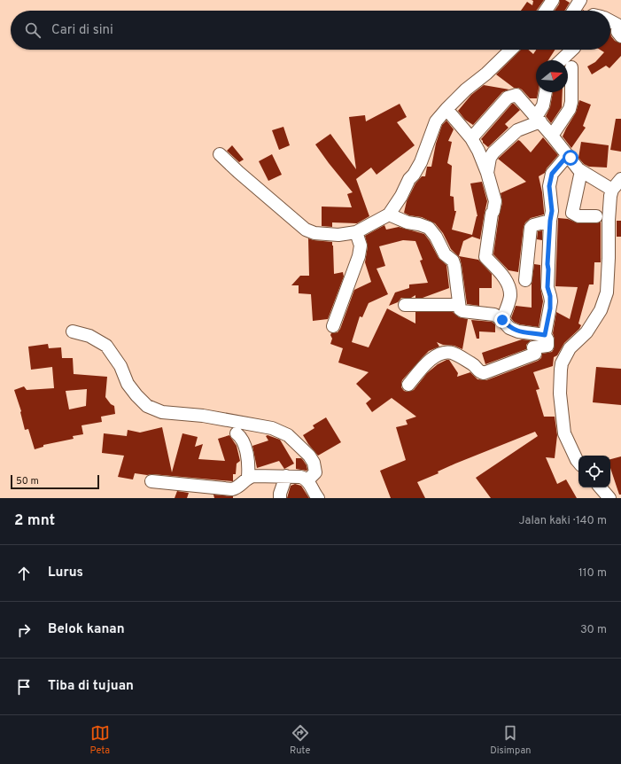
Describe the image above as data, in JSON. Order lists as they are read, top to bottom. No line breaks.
{"scale_bar":"50 m","north":"right","page":{"search":"Cari di sini","scale":"50 m","heading":["2 mnt","Jalan kaki · 140 m"],"list":[["Lurus","110 m"],["Belok kanan","30 m"],"Tiba di tujuan"],"nav":["Peta","Rute","Disimpan"]}}
